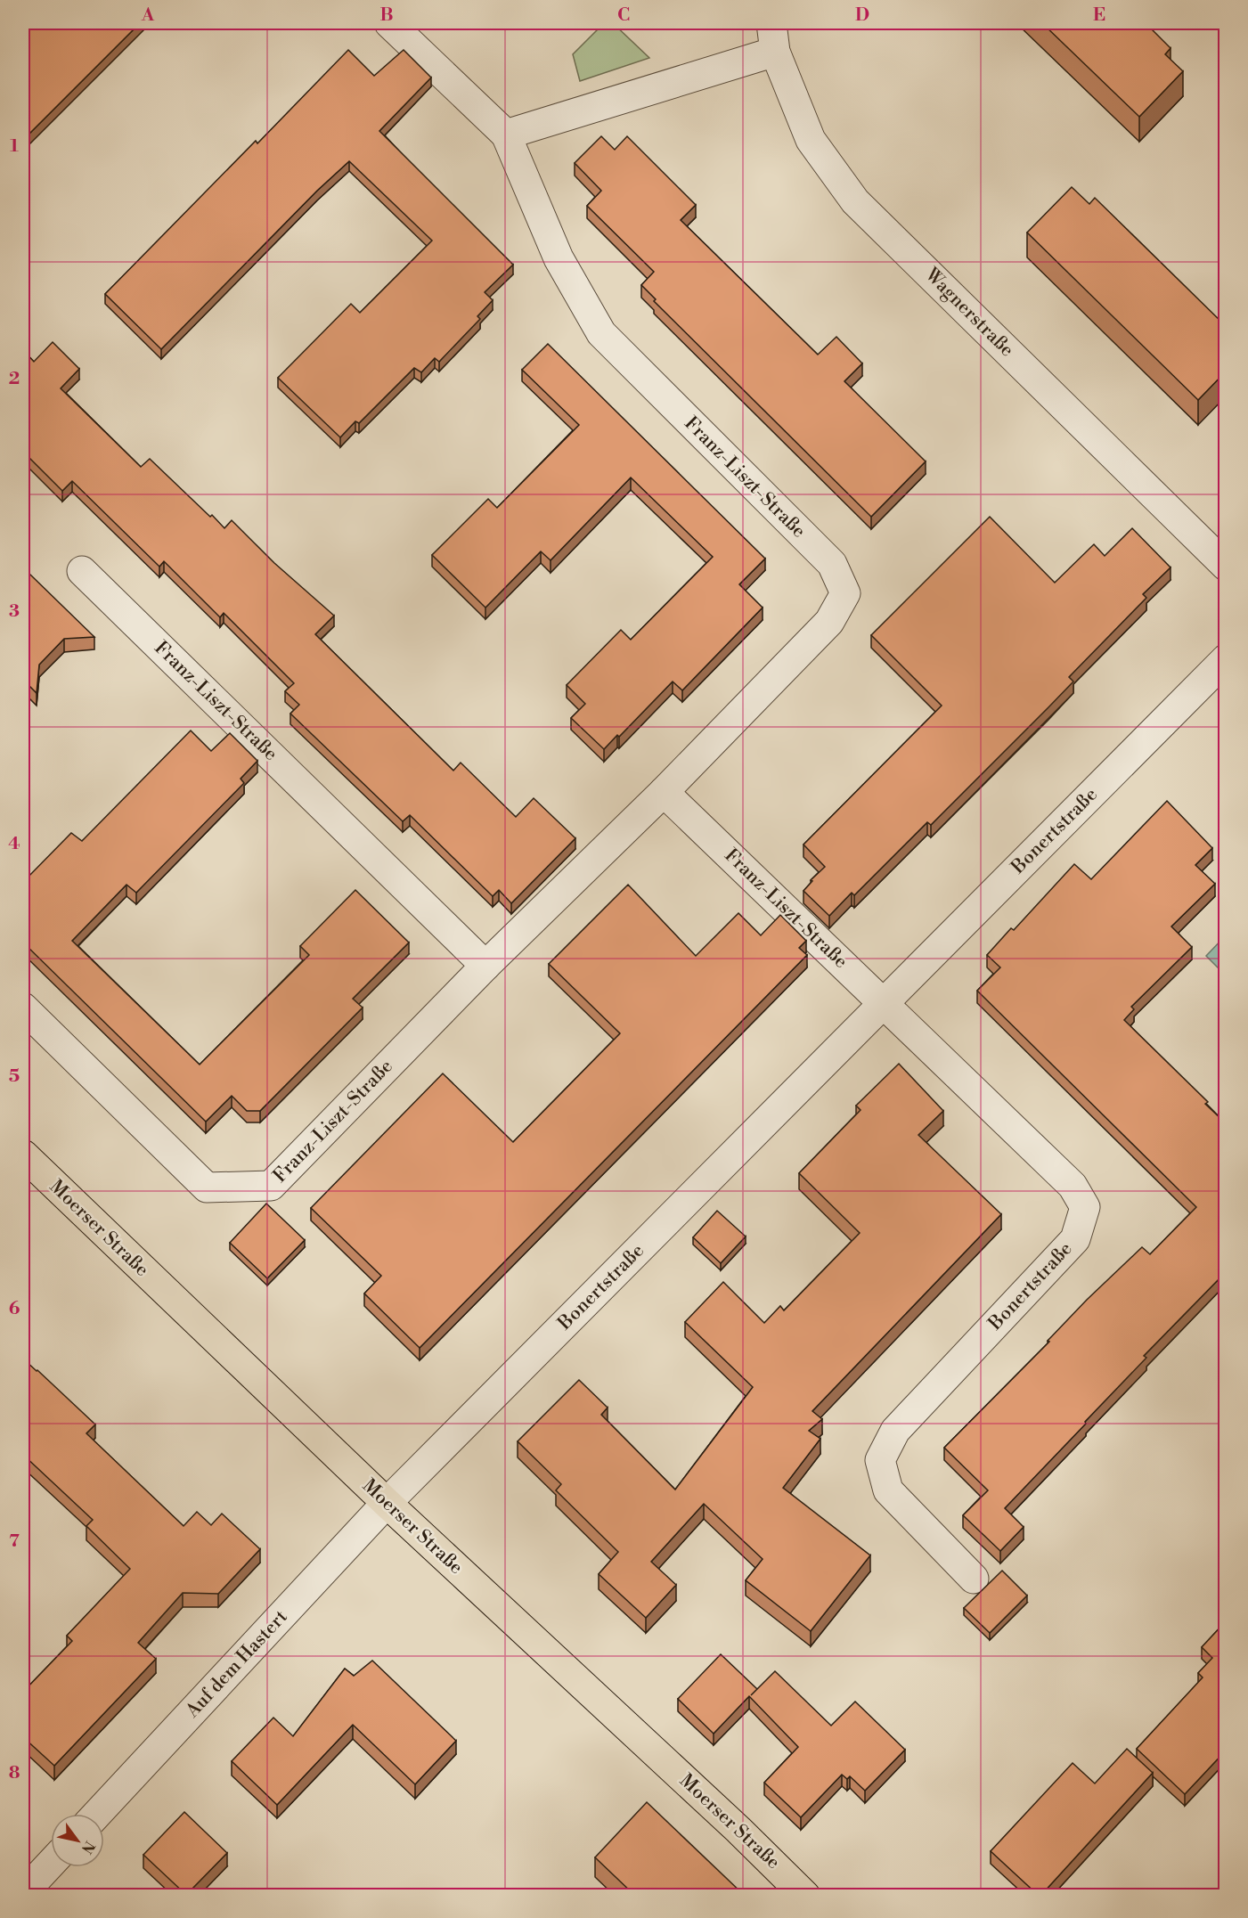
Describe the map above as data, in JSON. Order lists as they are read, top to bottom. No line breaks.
{"streets":{"main road":["Moerser Straße"],"street":["Wagnerstraße","Franz-Liszt-Straße","Bonertstraße","Auf dem Hastert"]},"crossings":[["Franz-Liszt-Straße","Bonertstraße"],["Bonertstraße","Moerser Straße"],["Bonertstraße","Auf dem Hastert"],["Moerser Straße","Auf dem Hastert"]],"north":"bottom right","grid":{"columns":["A","B","C","D","E"],"rows":["1","2","3","4","5","6","7","8"]}}
